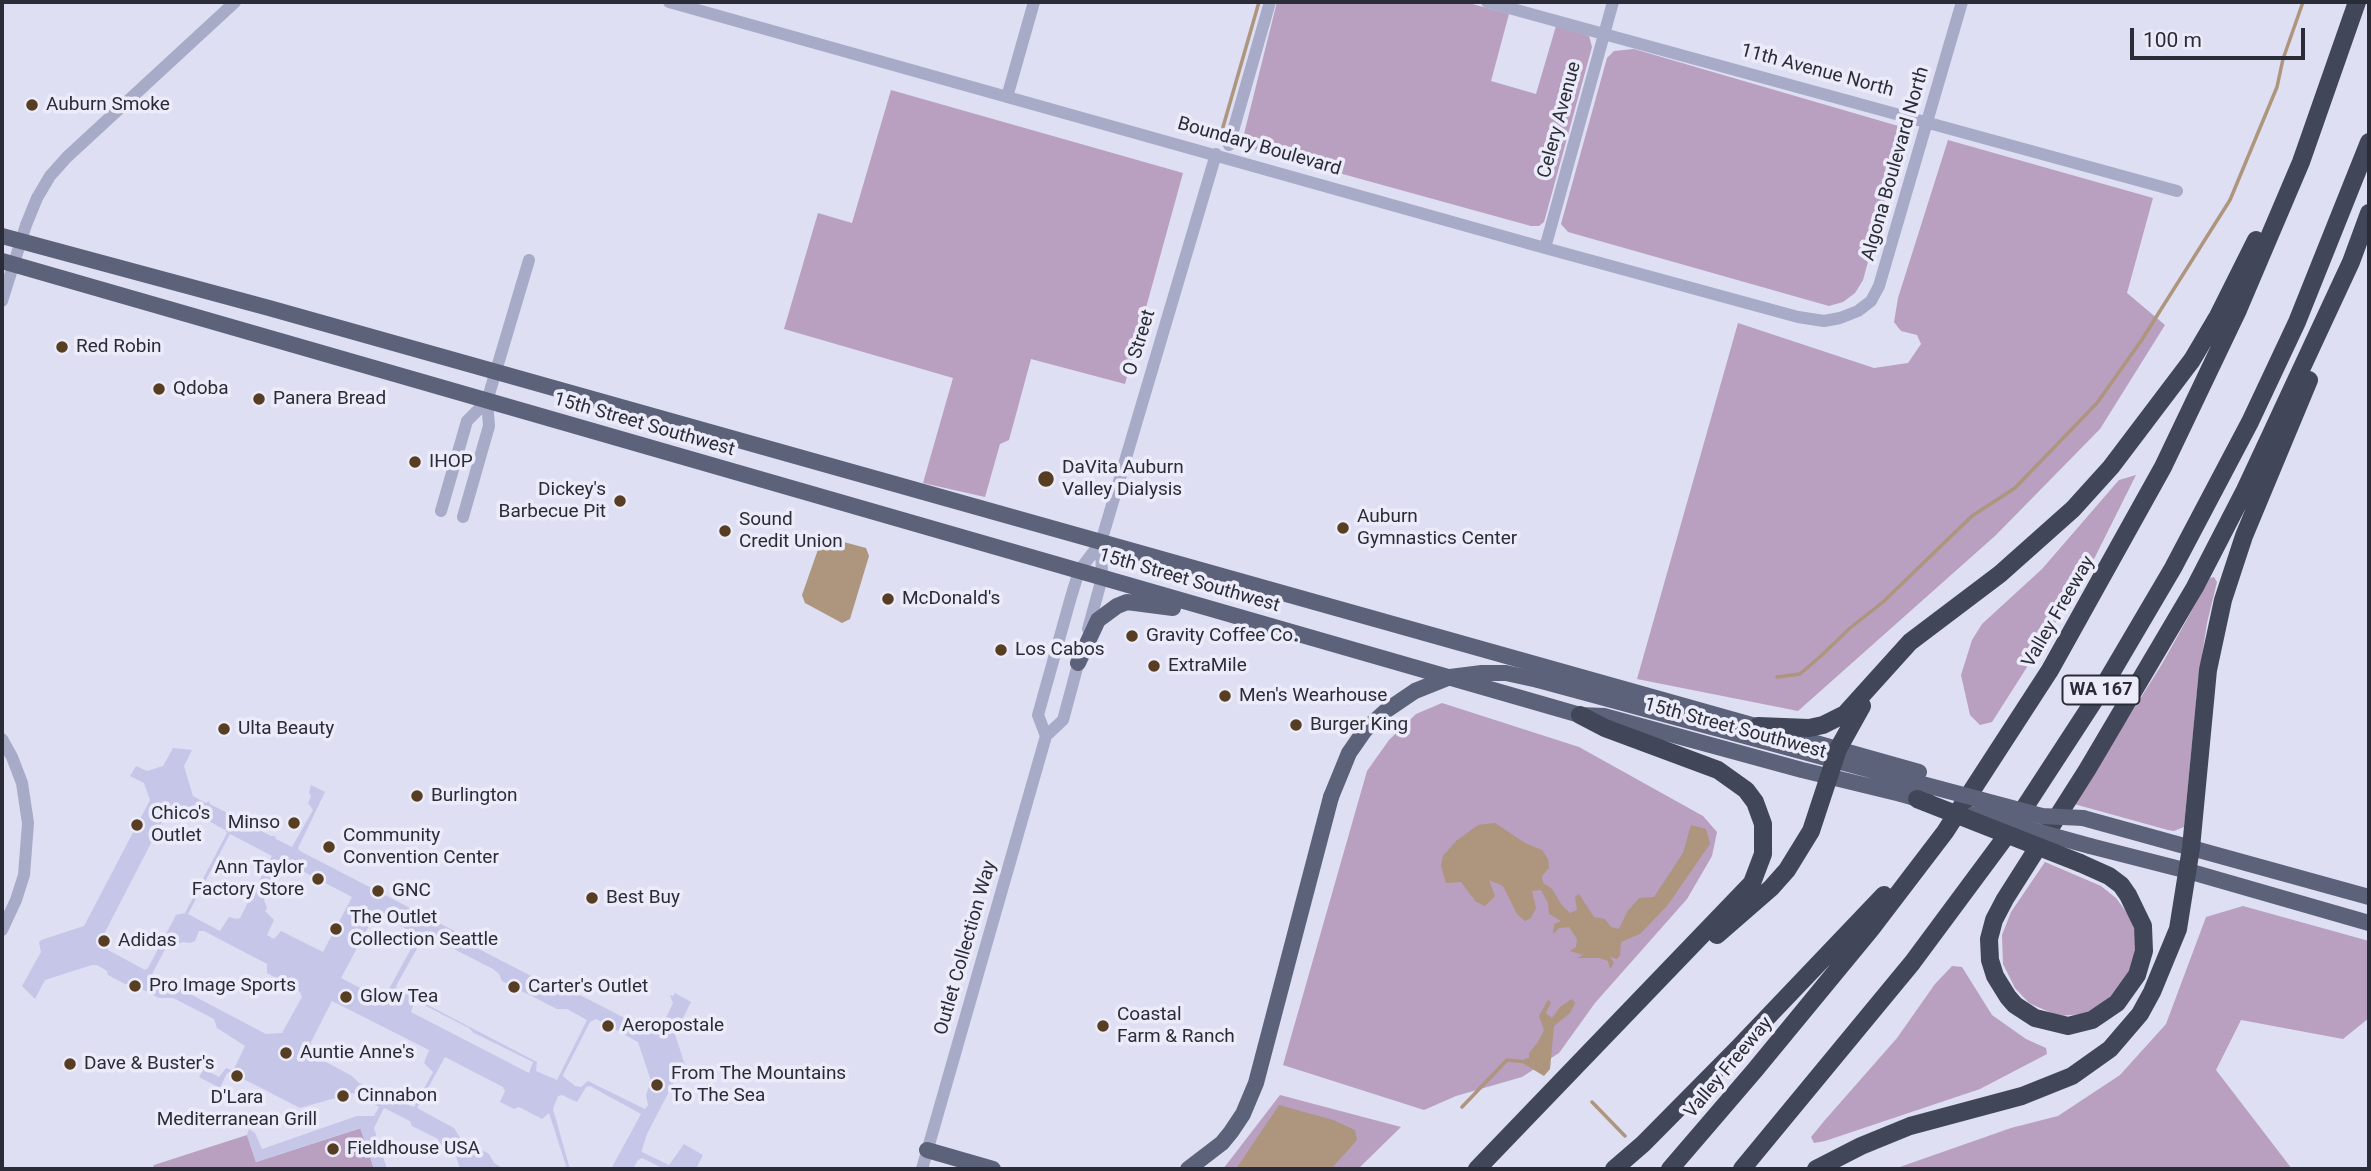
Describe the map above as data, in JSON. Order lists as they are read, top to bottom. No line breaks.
{"streets":{"highway":["Valley Freeway","WA 167"],"main road":["15th Street Southwest"],"street":["11th Avenue North","Celery Avenue","Boundary Boulevard","Algona Boulevard North","O Street","Outlet Collection Way"]},"crossings":[["11th Avenue North","Celery Avenue"],["11th Avenue North","Algona Boulevard North"],["Celery Avenue","Boundary Boulevard"],["Boundary Boulevard","Algona Boulevard North"],["Boundary Boulevard","O Street"],["O Street","15th Street Southwest"],["O Street","Outlet Collection Way"],["15th Street Southwest","Outlet Collection Way"]],"places":["Auburn Smoke","Red Robin","Qdoba","Panera Bread","IHOP","DaVita Auburn Valley Dialysis","Dickey's Barbecue Pit","Auburn Gymnastics Center","Sound Credit Union","McDonald's","Gravity Coffee Co.","Los Cabos","ExtraMile","Men's Wearhouse","Burger King","Ulta Beauty","Burlington","Minso","Chico's Outlet","Community Convention Center","Ann Taylor Factory Store","GNC","Best Buy","The Outlet Collection Seattle","Adidas","Pro Image Sports","Carter's Outlet","Glow Tea","Aeropostale","Coastal Farm & Ranch","Auntie Anne's","Dave & Buster's","D'Lara Mediterranean Grill","From The Mountains To The Sea","Cinnabon","Fieldhouse USA"],"scale_bar":"100 m"}
